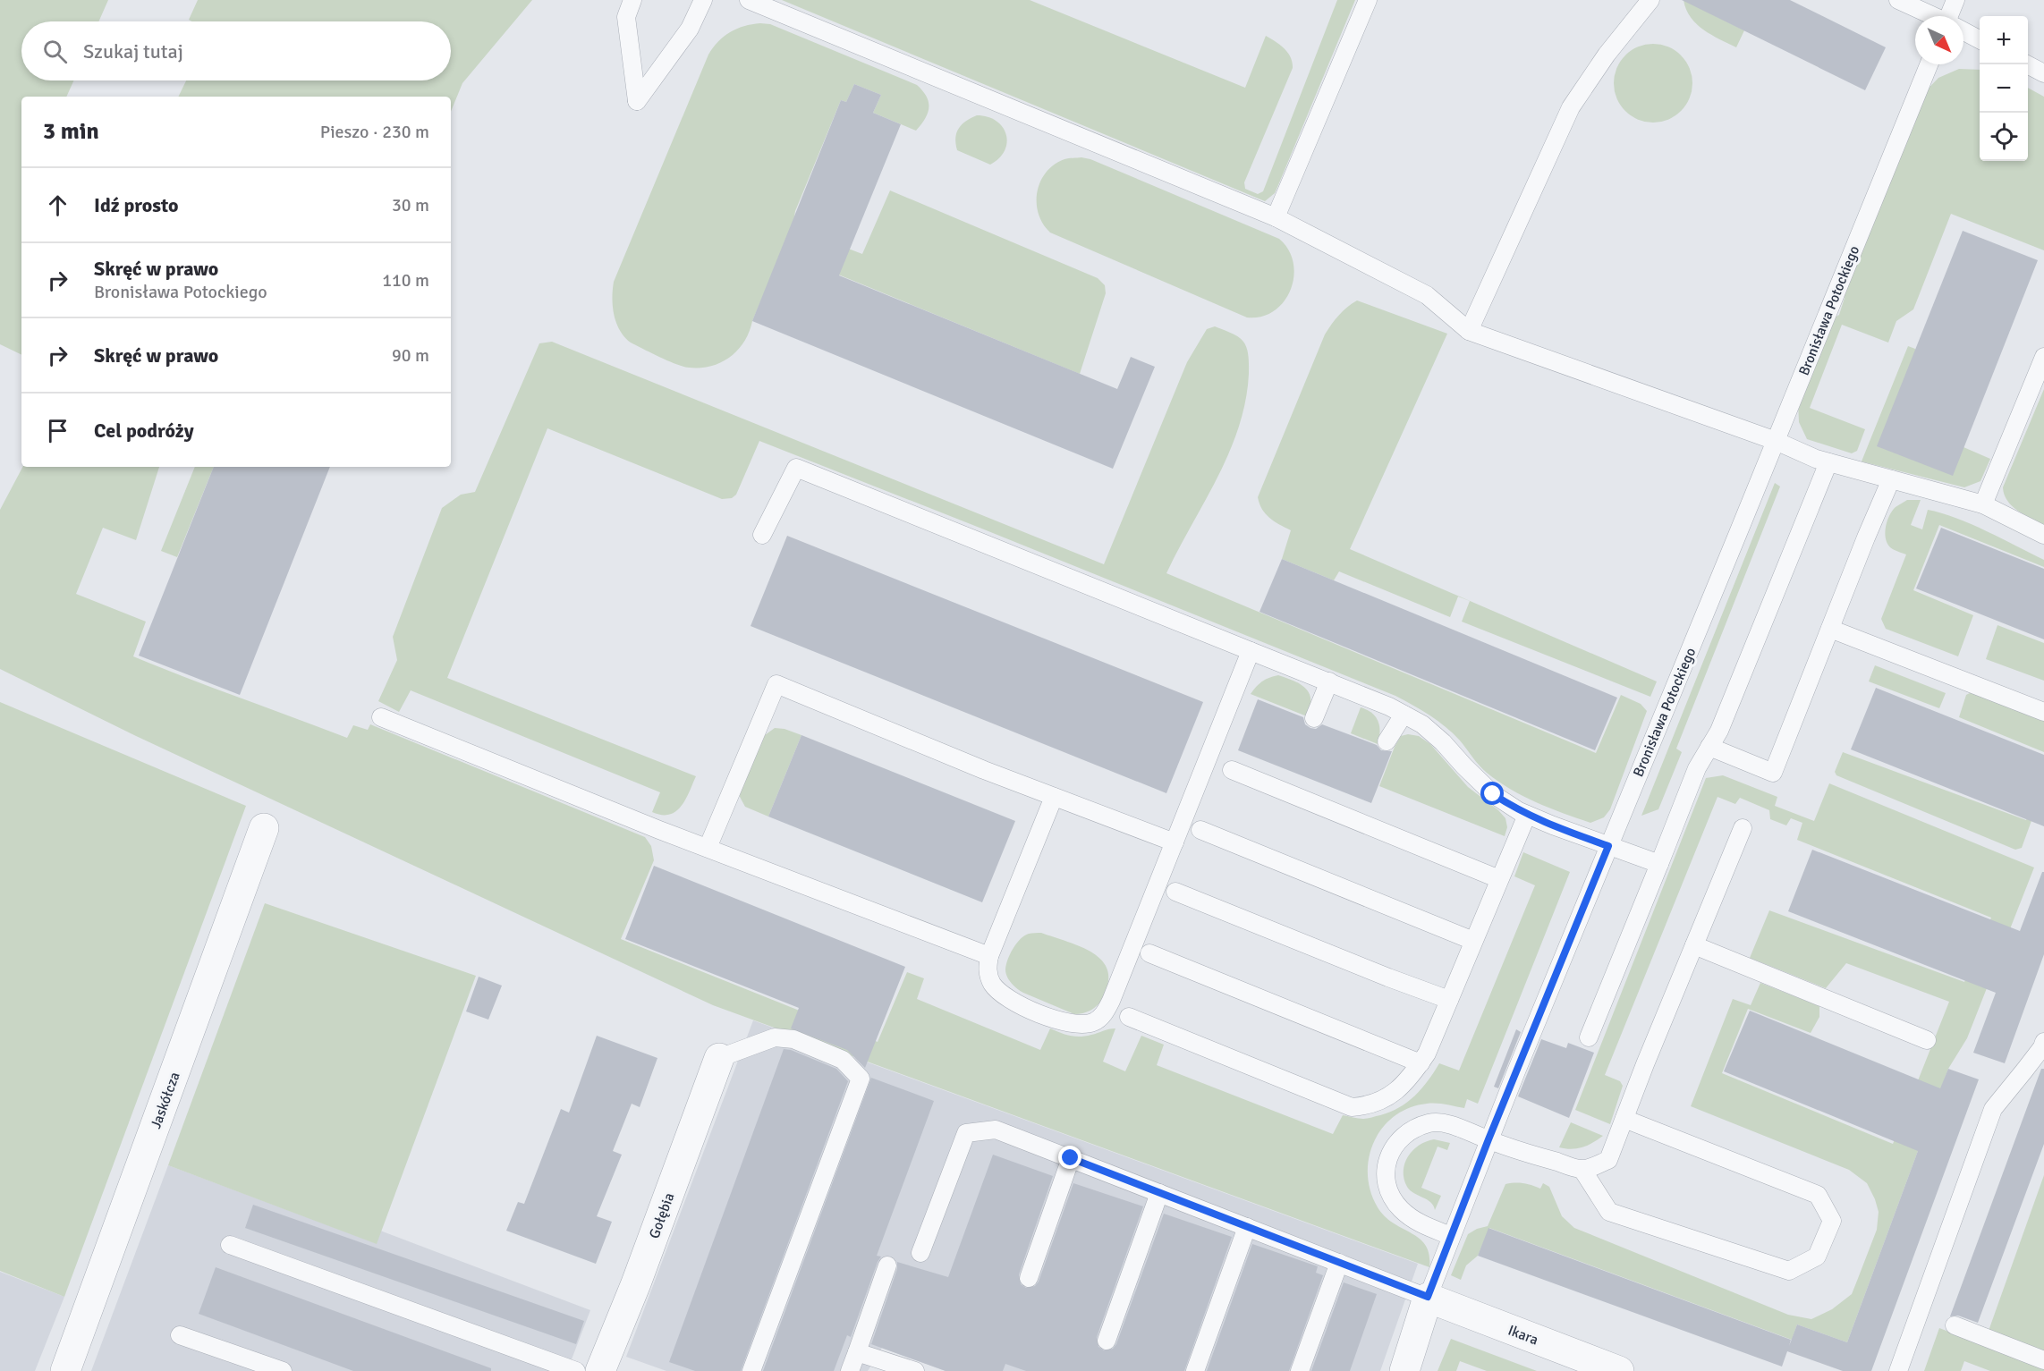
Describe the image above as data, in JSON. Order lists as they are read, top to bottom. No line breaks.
{"streets":{"street":["Bronisława Potockiego","Jaskółcza","Gołębia","Ikara"]},"crossings":[["Bronisława Potockiego","Ikara"]],"north":"bottom right","page":{"map_buttons":["+","−"],"search":"Szukaj tutaj","heading":["3 min","Pieszo · 230 m"],"list":[["Idź prosto","30 m"],["Skręć w prawo","Bronisława Potockiego","110 m"],["Skręć w prawo","90 m"],"Cel podróży"]}}
